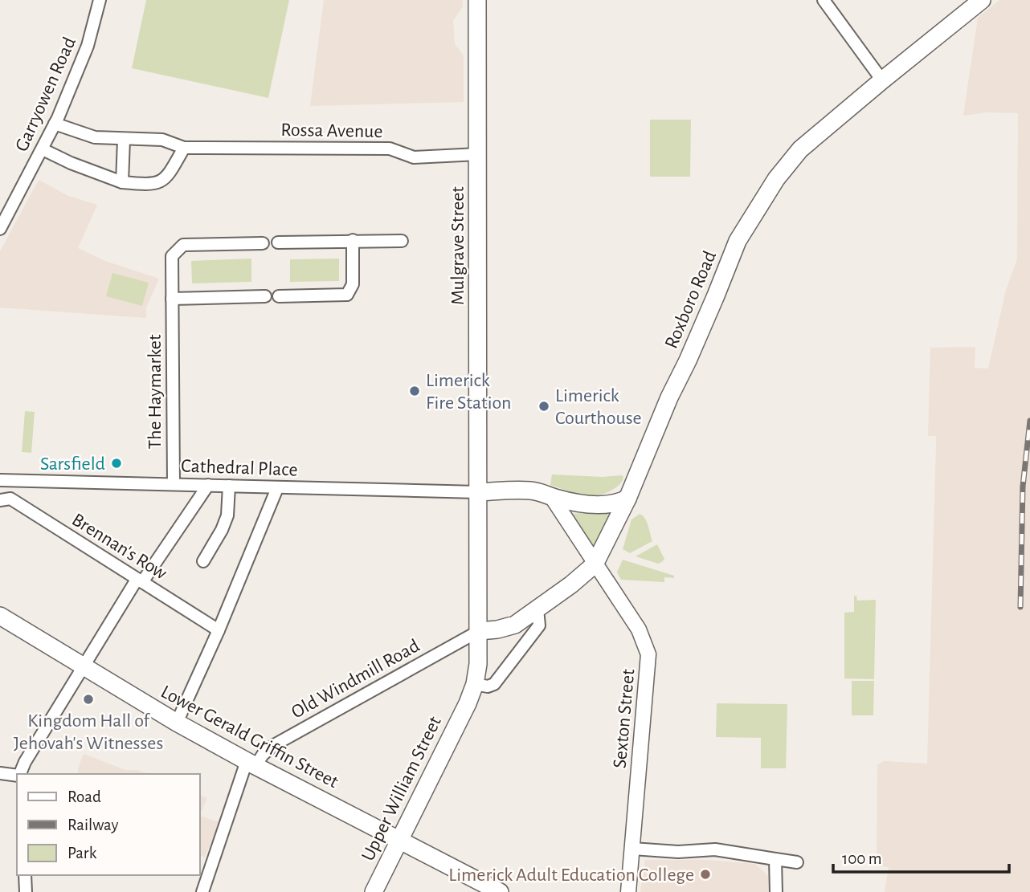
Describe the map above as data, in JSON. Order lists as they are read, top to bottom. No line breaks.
{"streets":{"main road":["Mulgrave Street","Roxboro Road","Lower Gerald Griffin Street","Upper William Street"],"street":["Garryowen Road","Rossa Avenue","The Haymarket","Cathedral Place","Brennan's Row","Old Windmill Road","Sexton Street"]},"crossings":[["Garryowen Road","Rossa Avenue"],["Rossa Avenue","Mulgrave Street"],["Mulgrave Street","Roxboro Road"],["Mulgrave Street","Cathedral Place"],["Mulgrave Street","Old Windmill Road"],["Mulgrave Street","Upper William Street"],["Roxboro Road","Old Windmill Road"],["Roxboro Road","Sexton Street"],["Roxboro Road","Upper William Street"],["The Haymarket","Cathedral Place"],["Old Windmill Road","Lower Gerald Griffin Street"],["Old Windmill Road","Upper William Street"],["Lower Gerald Griffin Street","Upper William Street"]],"places":["Limerick Fire Station","Limerick Courthouse","Sarsfield","Kingdom Hall of Jehovah's Witnesses","Limerick Adult Education College"],"legend":["Road","Railway","Park"],"scale_bar":"100 m"}
